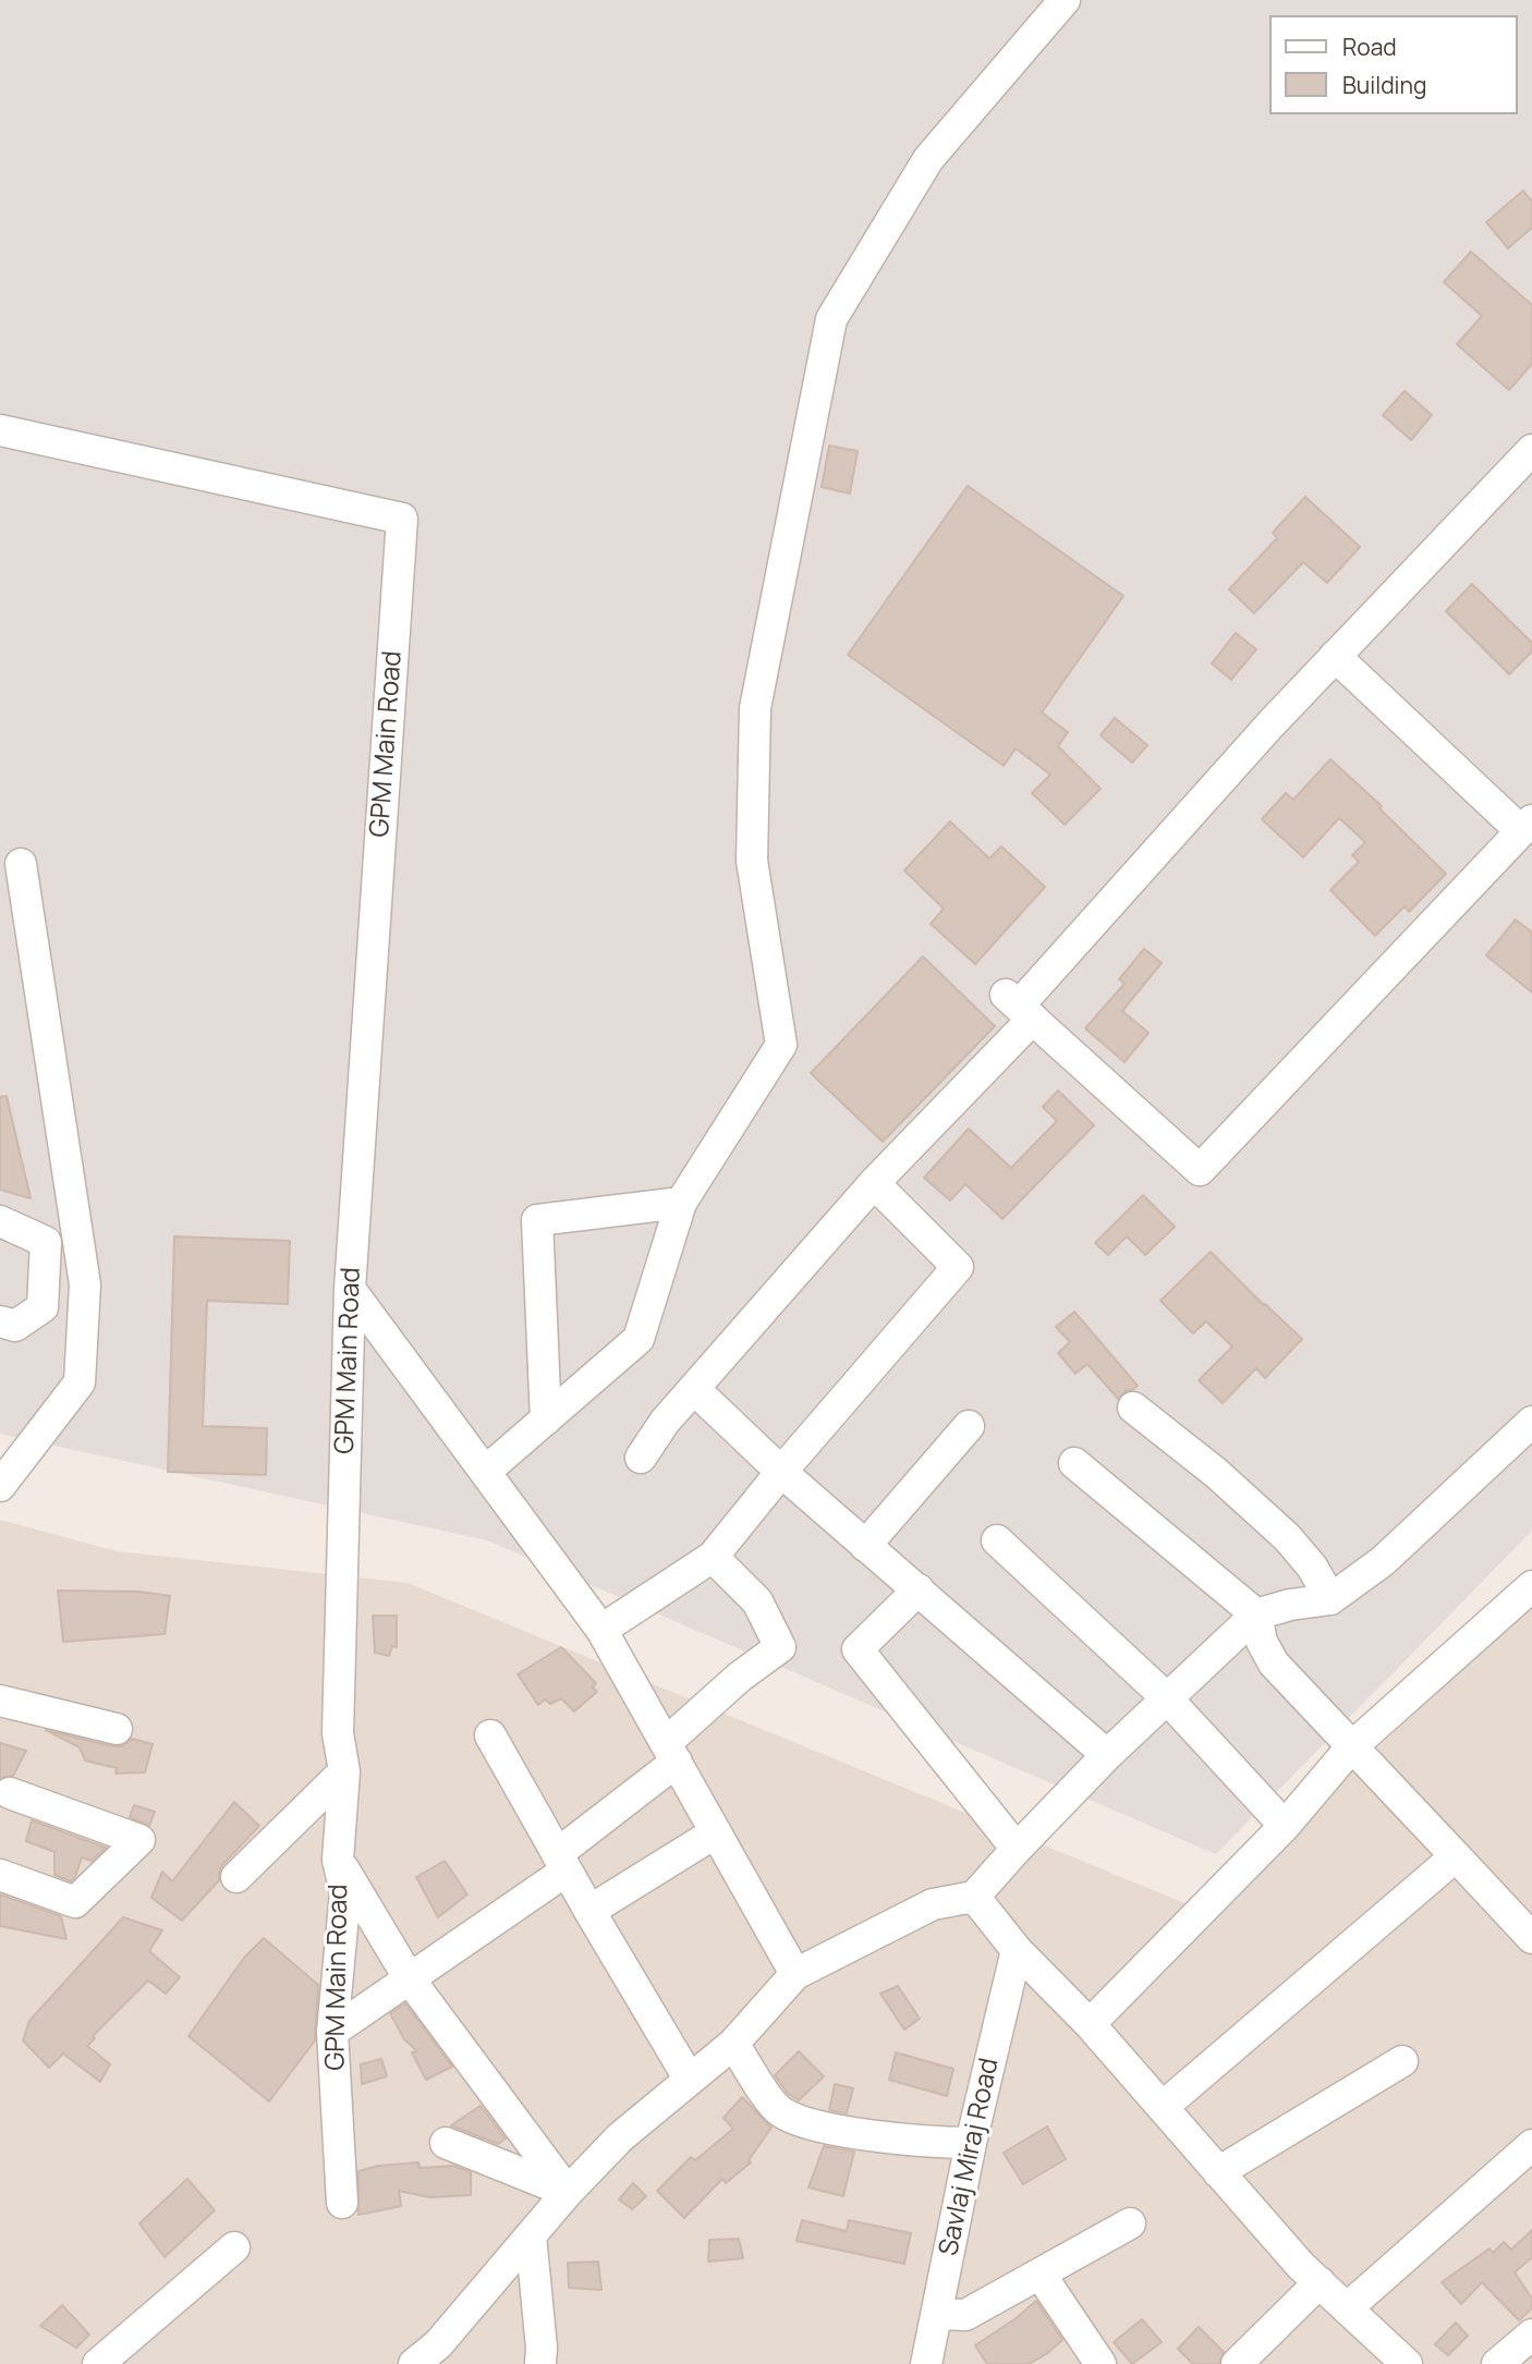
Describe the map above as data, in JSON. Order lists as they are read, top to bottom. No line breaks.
{"streets":{"street":["GPM Main Road","Savlaj Miraj Road"]},"legend":["Road","Building"]}
